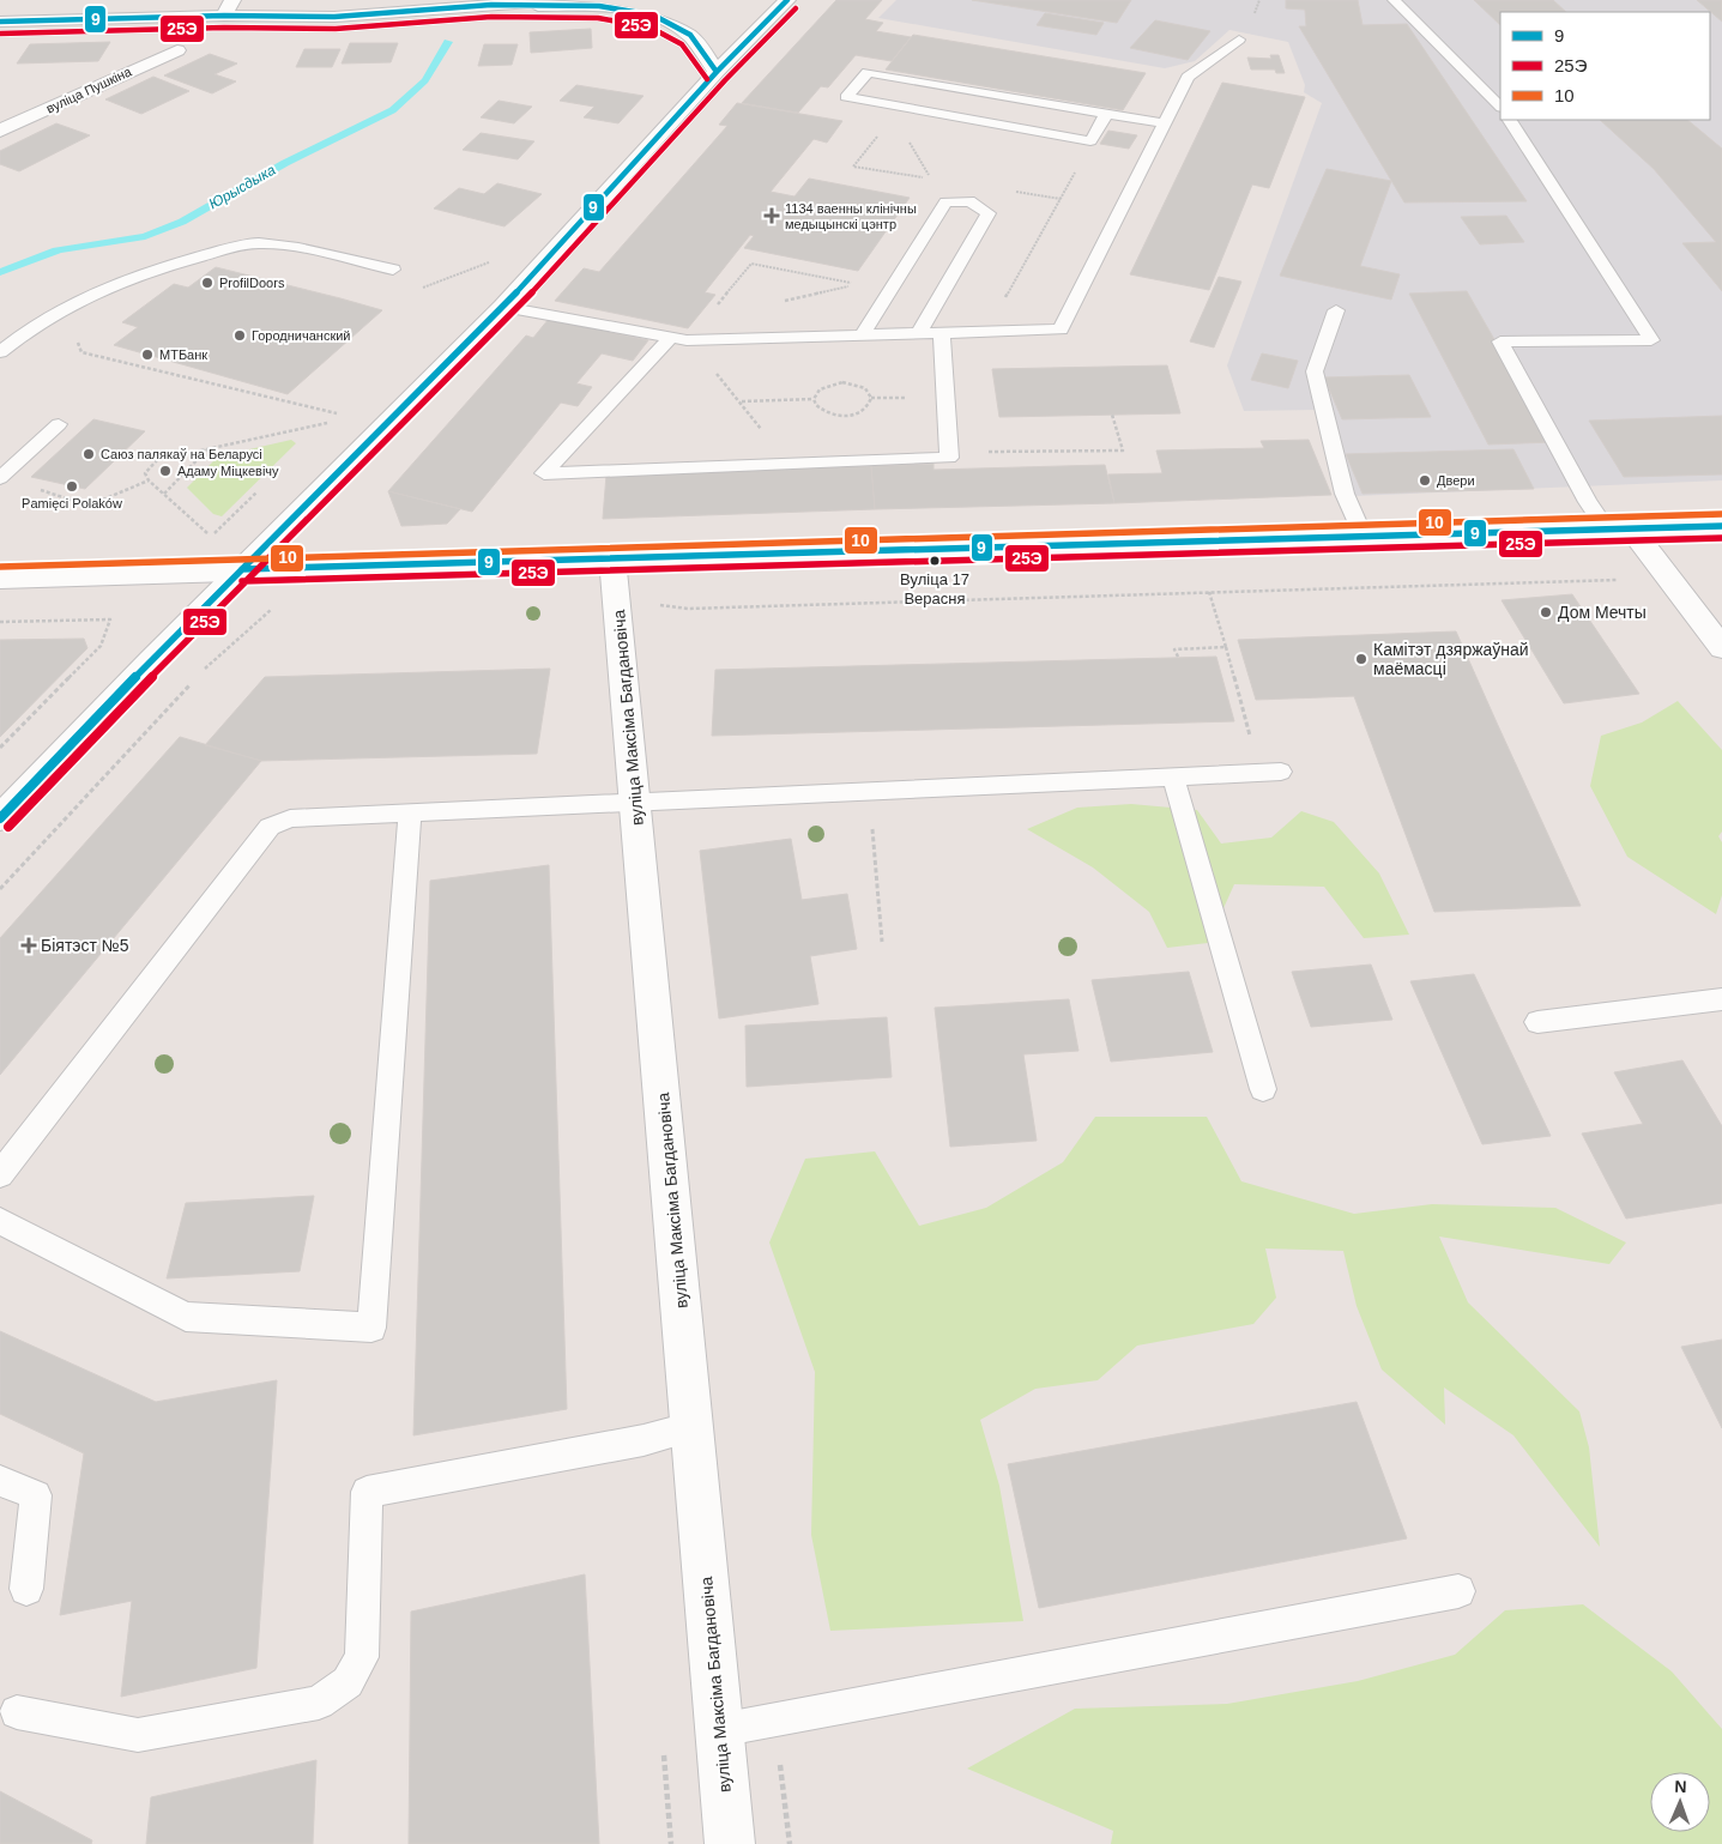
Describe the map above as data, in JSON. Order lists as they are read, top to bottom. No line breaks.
{"streets":{"main road":["вуліца Пушкіна","вуліца Максіма Багдановіча"]},"water":["Юрысдыка"],"places":{"health":["1134 ваенны клінічны медыцынскі цэнтр","Біятэст №5"],"other":["ProfilDoors","Городничанский","МТБанк","Саюз палякаў на Беларусі","Адаму Міцкевічу","Двери","Pamięci Polaków","Вуліца 17 Верасня","Дом Мечты","Камітэт дзяржаўнай маёмасці"]},"lines":["transit line 9","transit line 25Э","transit line 10"],"legend":["9","25Э","10"],"north":"top"}
